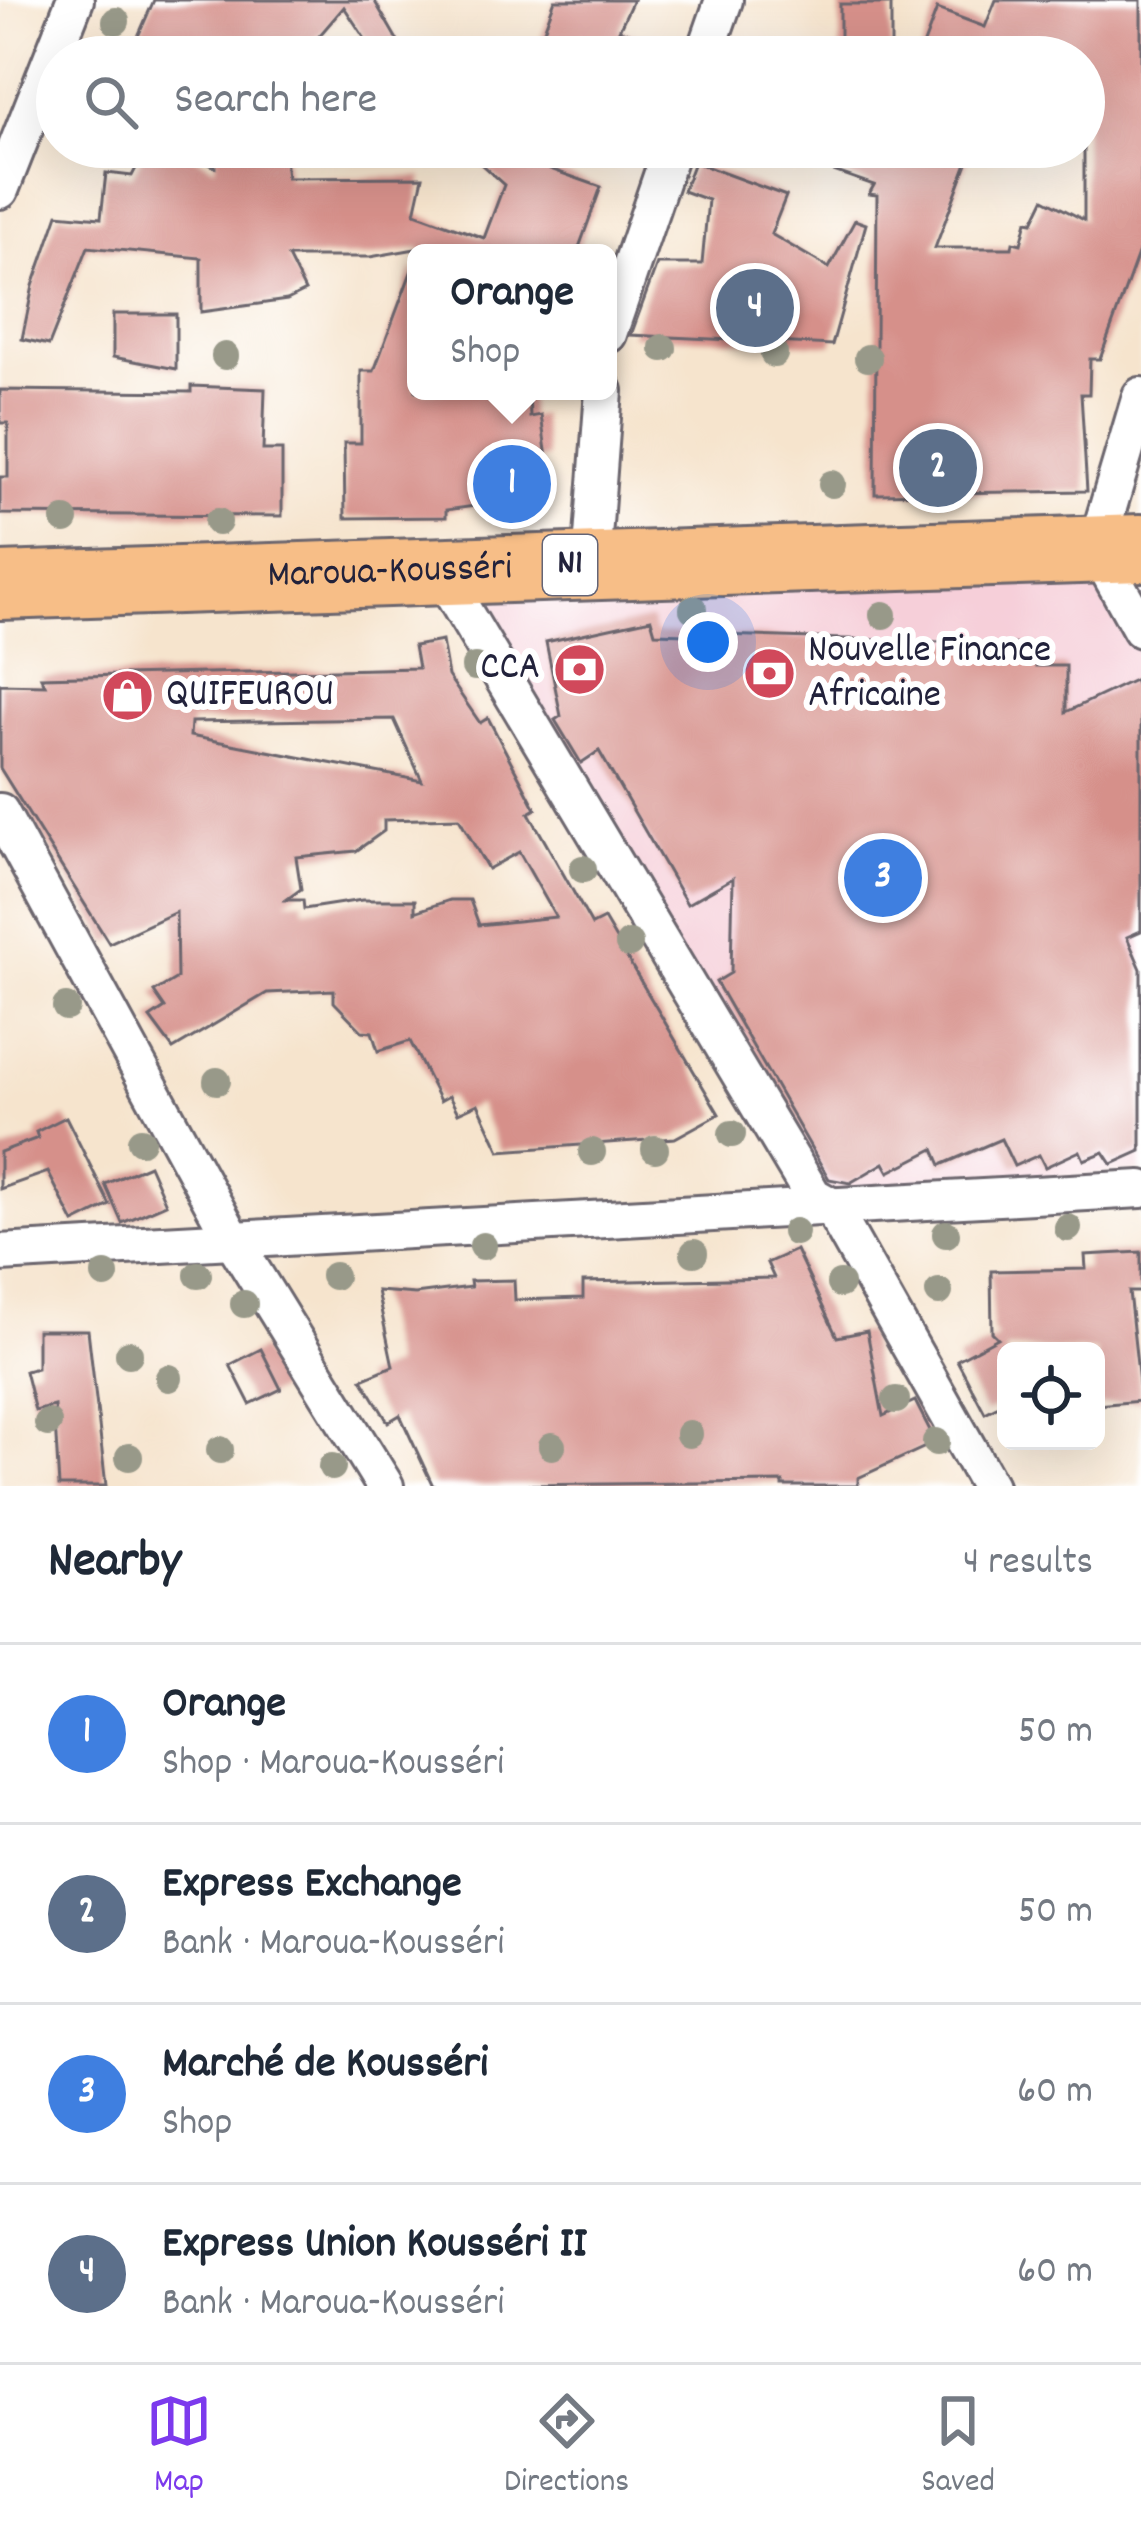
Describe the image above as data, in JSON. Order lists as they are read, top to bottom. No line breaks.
{"streets":{"highway":["N1","Maroua-Kousséri"]},"places":{"bank":["CCA","Nouvelle Finance Africaine"],"shop":["QUIFEUROU"]},"page":{"search":"Search here","popup":["Orange","Shop"],"pins":["4","2","1","3"],"heading":["Nearby","4 results"],"list":[{"mark":"1","name":"Orange","note":"Shop · Maroua-Kousséri","value":"50 m"},{"mark":"2","name":"Express Exchange","note":"Bank · Maroua-Kousséri","value":"50 m"},{"mark":"3","name":"Marché de Kousséri","note":"Shop","value":"60 m"},{"mark":"4","name":"Express Union Kousséri II","note":"Bank · Maroua-Kousséri","value":"60 m"}],"nav":["Map","Directions","Saved"]}}
